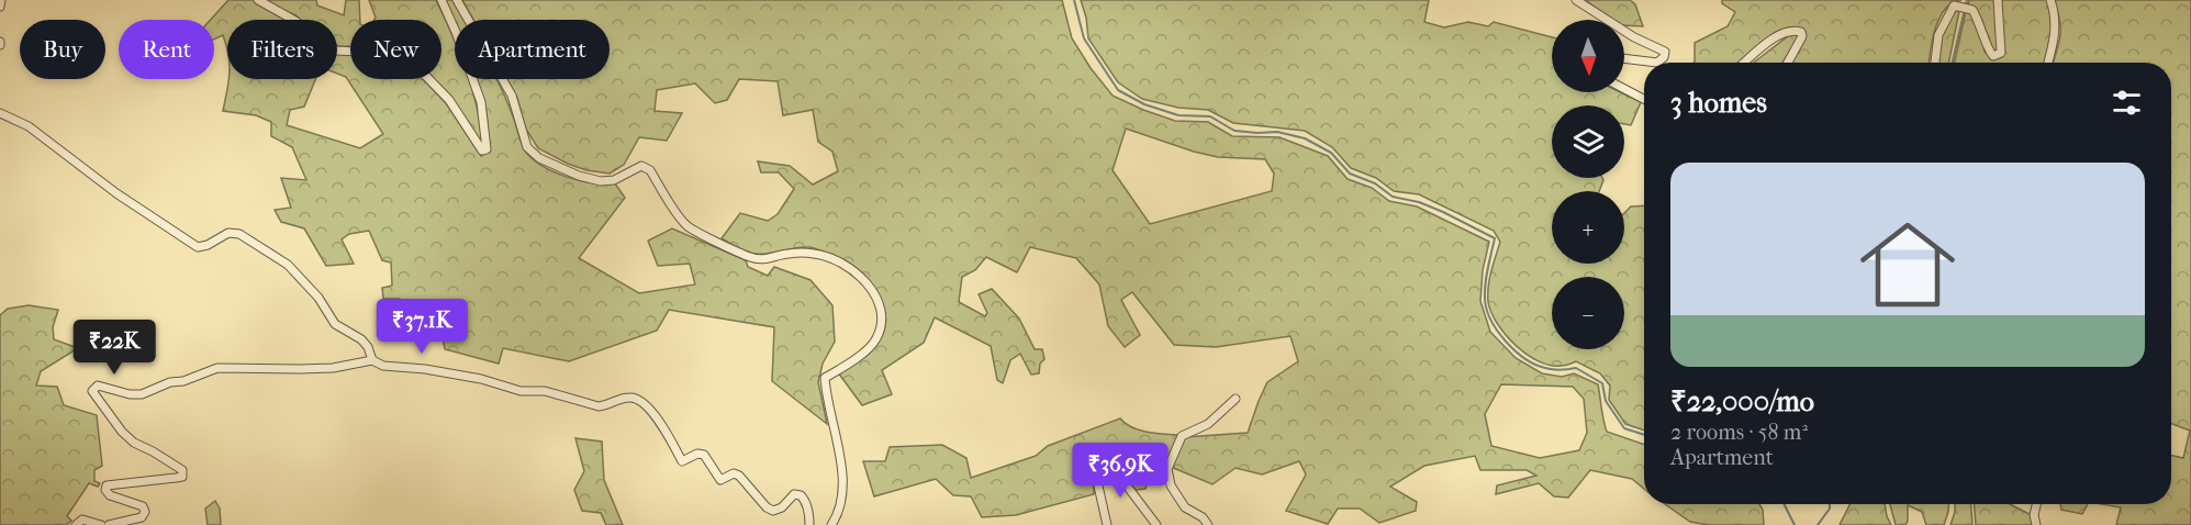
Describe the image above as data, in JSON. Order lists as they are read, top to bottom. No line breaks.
{"north":"bottom","page":{"map_buttons":["+","−"],"chip":["Buy","Rent","Filters","New","Apartment"],"heading":"3 homes","list":[{"name":"₹22,000/mo","note":"2 rooms · 58 m² · Apartment"}],"price":["₹37.1K","₹22K","₹36.9K"]}}
